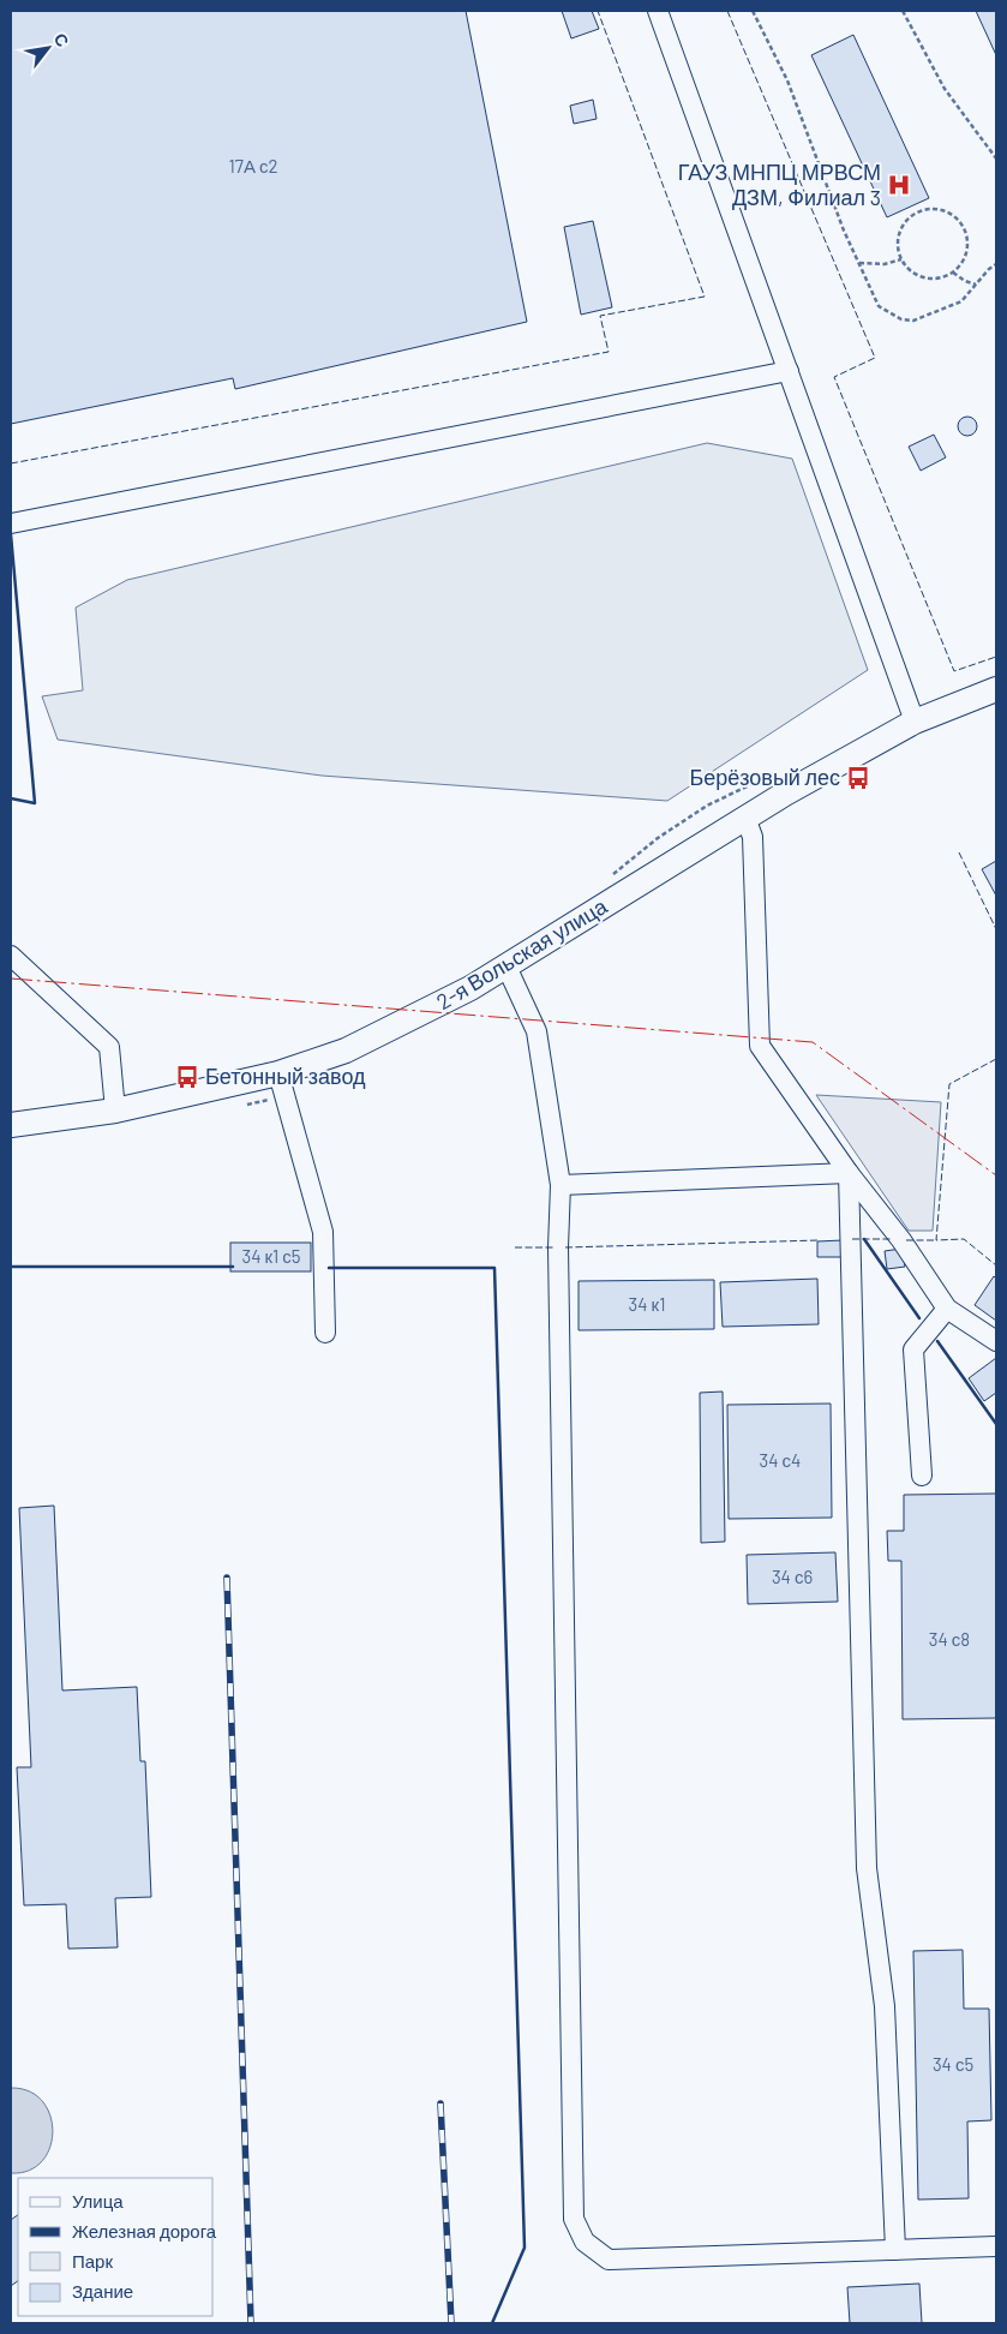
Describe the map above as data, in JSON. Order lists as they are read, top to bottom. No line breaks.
{"streets":{"main road":["2-я Вольская улица"]},"places":{"hospital":["ГАУЗ МНПЦ МРВСМ ДЗМ, Филиал 3"],"bus stop":["Берёзовый лес","Бетонный завод"]},"house_numbers":["17А с2","34 к1 с5","34 к1","34 с4","34 с6","34 с8","34 с5"],"legend":["Улица","Железная дорога","Парк","Здание"],"north":"top right"}
